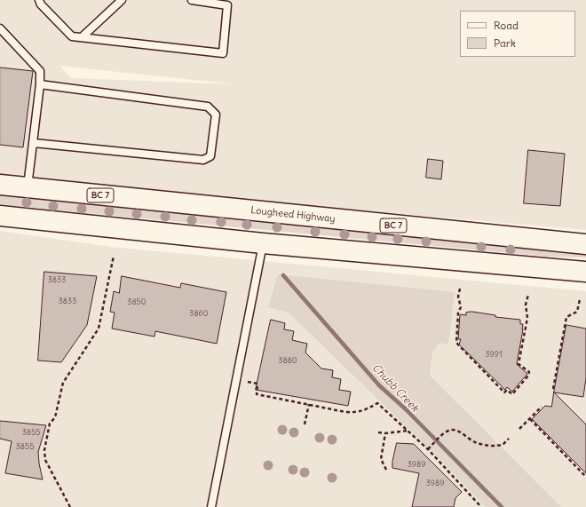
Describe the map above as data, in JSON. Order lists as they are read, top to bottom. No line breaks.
{"streets":{"main road":["BC 7","Lougheed Highway"]},"water":["Chubb Creek"],"house_numbers":["3833","3833","3850","3860","3991","3880","3855","3855","3989","3989"],"legend":["Road","Park"]}
